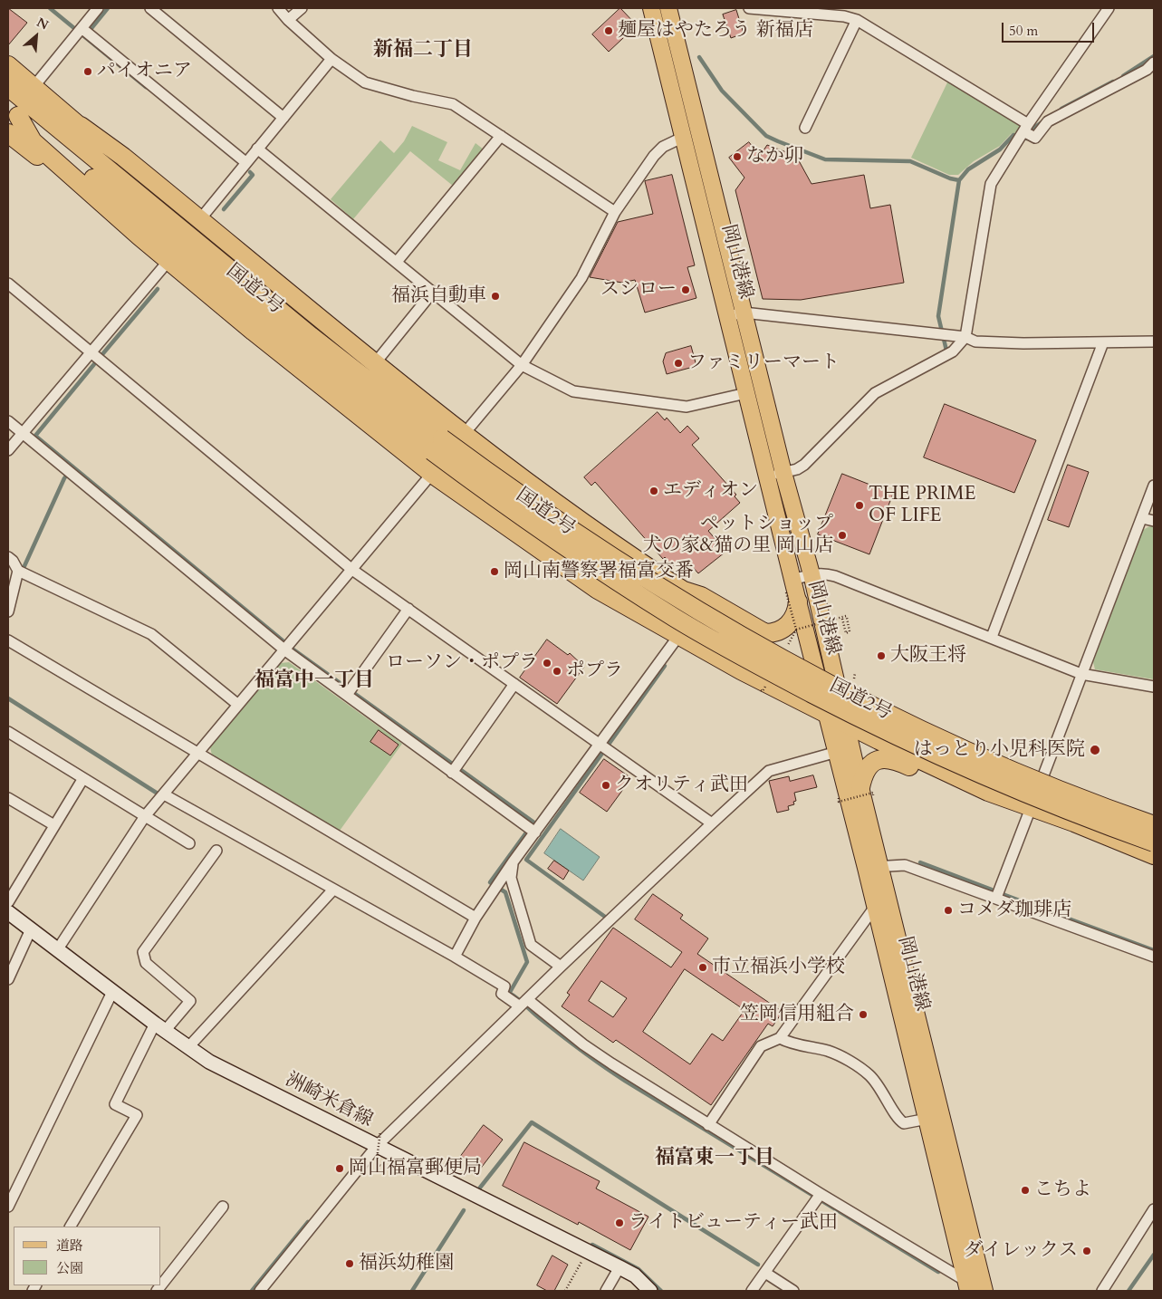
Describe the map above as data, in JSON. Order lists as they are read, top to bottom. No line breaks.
{"streets":{"highway":["国道2号"],"main road":["岡山港線","洲崎米倉線"]},"districts":["新福二丁目","福富中一丁目","福富東一丁目"],"places":["麺屋はやたろう 新福店","パイオニア","なか卯","スシロー","福浜自動車","ファミリーマート","エディオン","THE PRIME OF LIFE","ペットショップ 犬の家&猫の里 岡山店","岡山南警察署福富交番","大阪王将","ローソン・ポプラ","ポプラ","はっとり小児科医院","クオリティ武田","コメダ珈琲店","市立福浜小学校","笠岡信用組合","岡山福富郵便局","こちよ","ライトビューティー武田","ダイレックス","福浜幼稚園"],"legend":["道路","公園"],"scale_bar":"50 m","north":"top right"}
